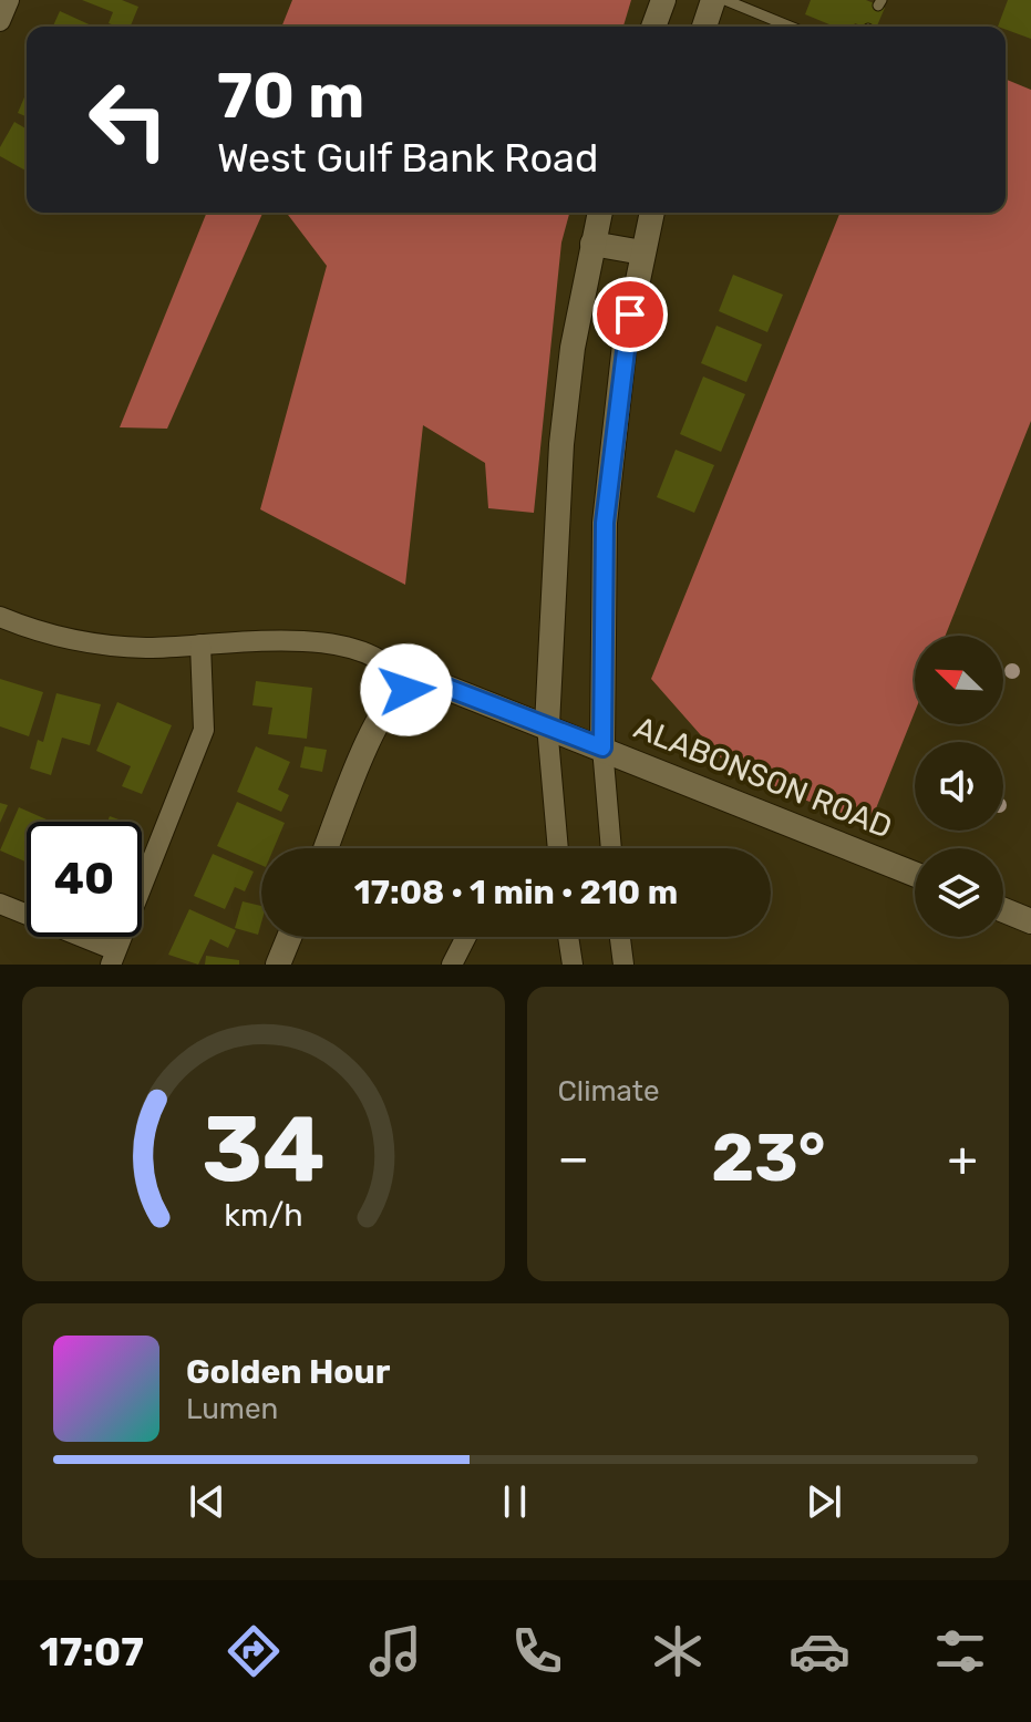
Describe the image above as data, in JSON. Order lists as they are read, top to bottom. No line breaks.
{"streets":{"street":["ALABONSON ROAD"]},"north":"top left","page":{"turn":["70 m","West Gulf Bank Road"],"limit":"40","trip":"17:08 · 1 min · 210 m","tile":"Climate","heat":["−","23°","+"],"song":["Golden Hour","Lumen"],"tabs":"17:07","gauge":["34","km/h"]}}
